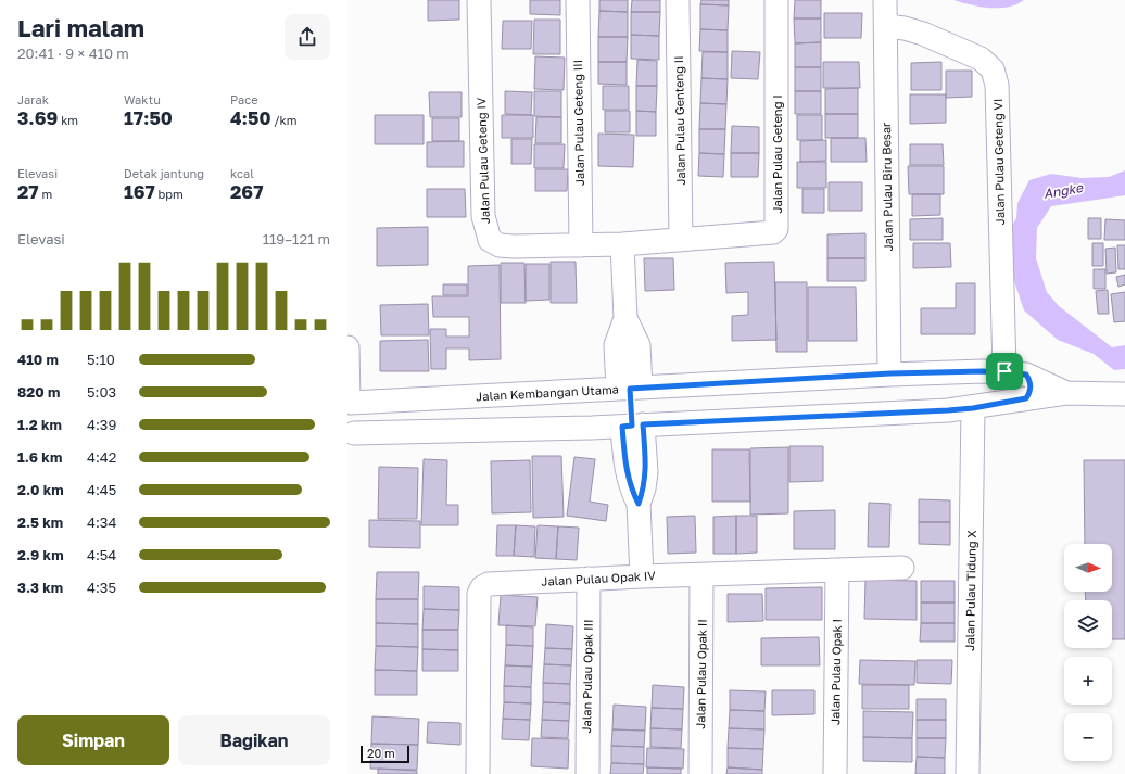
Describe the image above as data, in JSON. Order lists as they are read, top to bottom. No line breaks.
{"streets":{"street":["Jalan Pulau Genteng II","Jalan Pulau Geteng III","Jalan Pulau Geteng I","Jalan Pulau Geteng IV","Jalan Pulau Geteng VI","Jalan Pulau Biru Besar","Jalan Kembangan Utama","Jalan Pulau Opak IV","Jalan Pulau Tidung X","Jalan Pulau Opak I","Jalan Pulau Opak II","Jalan Pulau Opak III"]},"crossings":[["Jalan Pulau Genteng II","Jalan Pulau Geteng I"],["Jalan Pulau Geteng III","Jalan Pulau Geteng IV"],["Jalan Pulau Geteng I","Jalan Pulau Geteng IV"],["Jalan Pulau Geteng VI","Jalan Pulau Biru Besar"],["Jalan Pulau Geteng VI","Jalan Kembangan Utama"],["Jalan Pulau Biru Besar","Jalan Kembangan Utama"],["Jalan Pulau Opak IV","Jalan Pulau Opak I"],["Jalan Pulau Opak IV","Jalan Pulau Opak II"],["Jalan Pulau Opak IV","Jalan Pulau Opak III"]],"water":["Angke"],"scale_bar":"20 m","north":"right","page":{"heading":["Lari malam","20:41 · 9 × 410 m"],"stats":[["Jarak","3.69 km"],["Waktu","17:50"],["Pace","4:50 /km"],["Elevasi","27 m"],["Detak jantung","167 bpm"],["kcal","267"]],"chart":["Elevasi","119–121 m"],"list":[{"name":"410 m","note":"5:10"},{"name":"820 m","note":"5:03"},{"name":"1.2 km","note":"4:39"},{"name":"1.6 km","note":"4:42"},{"name":"2.0 km","note":"4:45"},{"name":"2.5 km","note":"4:34"},{"name":"2.9 km","note":"4:54"},{"name":"3.3 km","note":"4:35"}],"map_buttons":["+","−"],"buttons":["Simpan","Bagikan"],"scale":"20 m"}}
